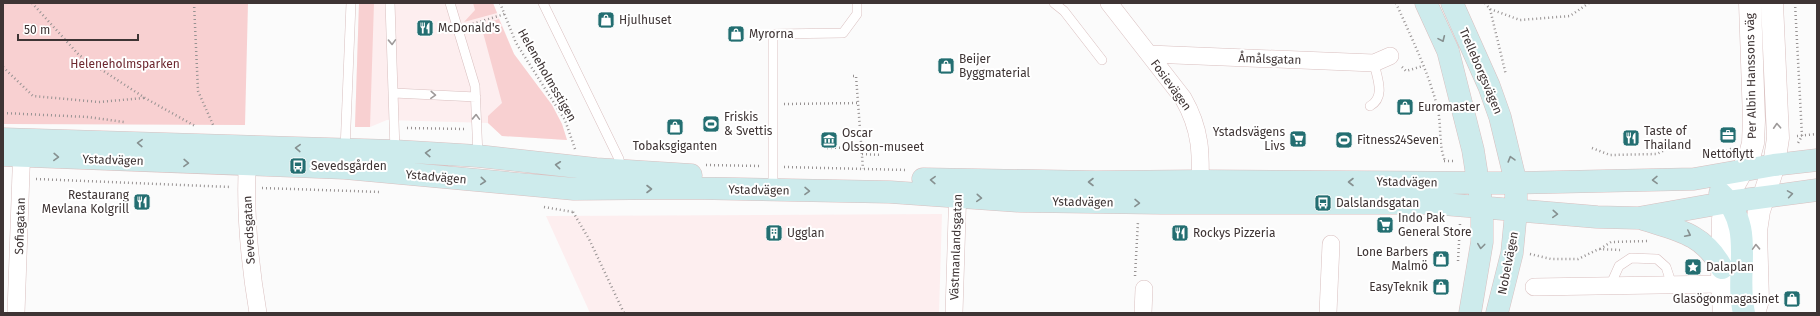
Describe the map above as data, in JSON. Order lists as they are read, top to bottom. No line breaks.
{"streets":{"main road":["Trelleborgsvägen","Ystadvägen","Nobelvägen"],"street":["Åmålsgatan","Per Albin Hanssons väg","Fosievägen","Sofiagatan","Sevedsgatan","Västmanlandsgatan"],"path":["Heleneholmsstigen"]},"crossings":[["Åmålsgatan","Fosievägen"],["Trelleborgsvägen","Ystadvägen"],["Trelleborgsvägen","Nobelvägen"],["Heleneholmsstigen","Ystadvägen"],["Fosievägen","Ystadvägen"],["Ystadvägen","Sofiagatan"],["Ystadvägen","Sevedsgatan"],["Ystadvägen","Västmanlandsgatan"],["Ystadvägen","Nobelvägen"]],"parks":["Heleneholmsparken"],"places":{"shop":["Hjulhuset","Myrorna","Beijer Byggmaterial","Euromaster","Tobaksgiganten","Lone Barbers Malmö","EasyTeknik","Glasögonmagasinet"],"restaurant":["McDonald's","Taste of Thailand","Restaurang Mevlana Kolgrill","Rockys Pizzeria"],"sports":["Friskis & Svettis","Fitness24Seven"],"office":["Nettoflytt"],"supermarket":["Ystadsvägens Livs","Indo Pak General Store"],"museum":["Oscar Olsson-museet"],"bus stop":["Sevedsgården","Dalslandsgatan"],"building":["Ugglan"],"place":["Dalaplan"]},"scale_bar":"50 m"}
